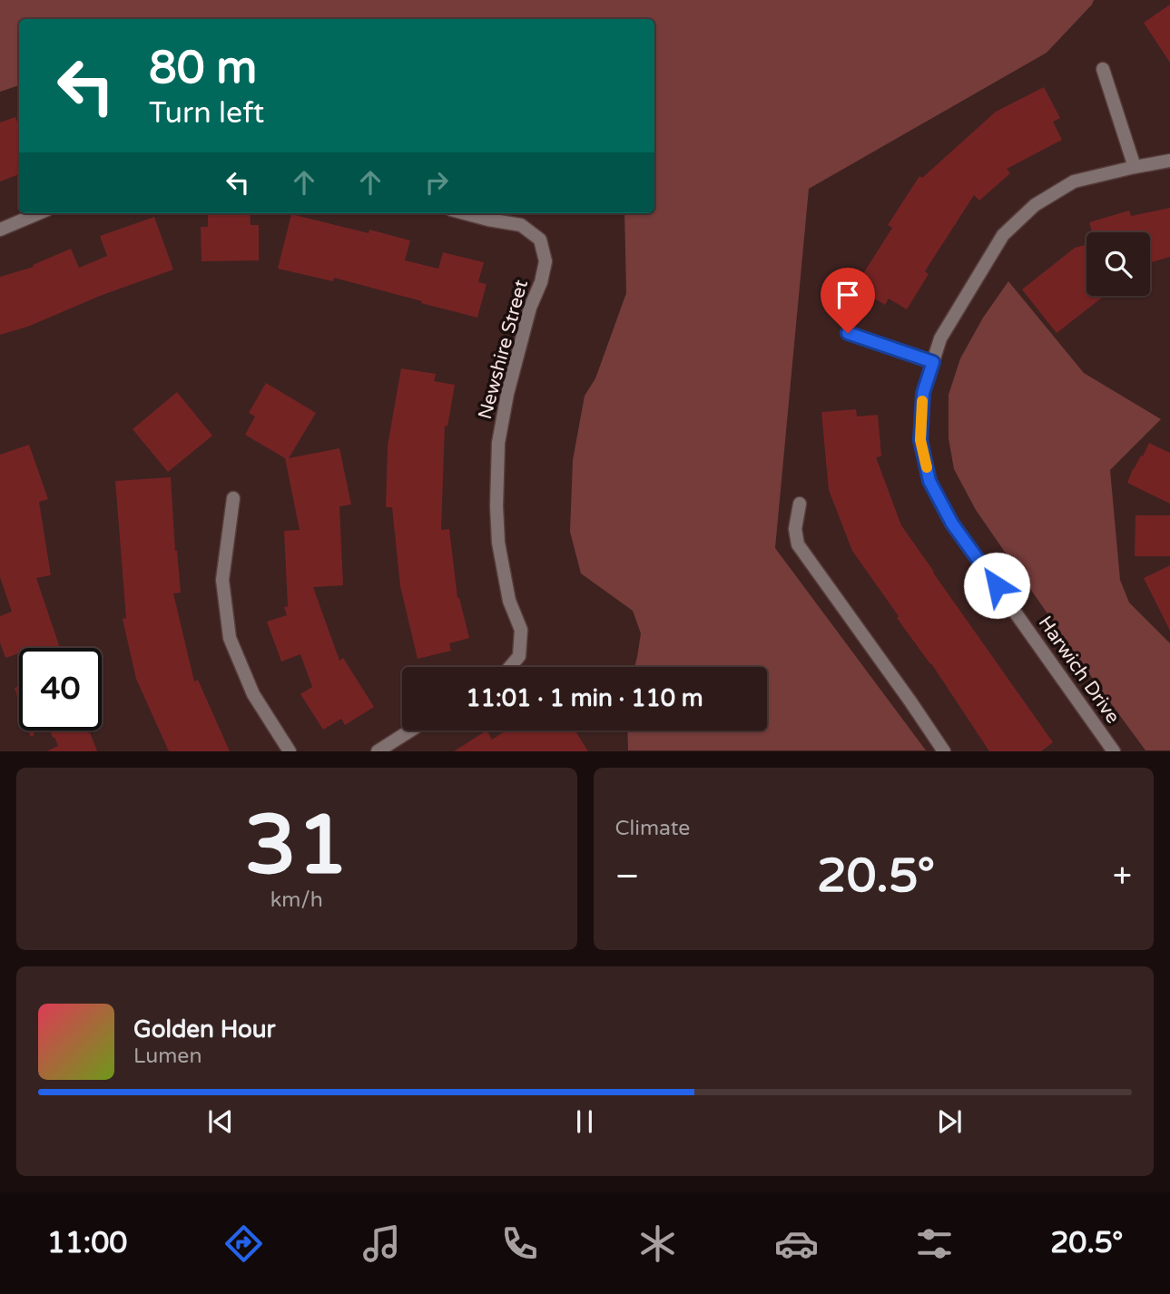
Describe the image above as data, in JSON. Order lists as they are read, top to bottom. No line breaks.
{"streets":{"street":["Newshire Street","Harwich Drive"]},"page":{"turn":["80 m","Turn left"],"limit":"40","trip":"11:01 · 1 min · 110 m","tile":[["31","km/h"],"Climate"],"heat":["−","20.5°","+"],"song":["Golden Hour","Lumen"],"tabs":["11:00","20.5°"]}}
